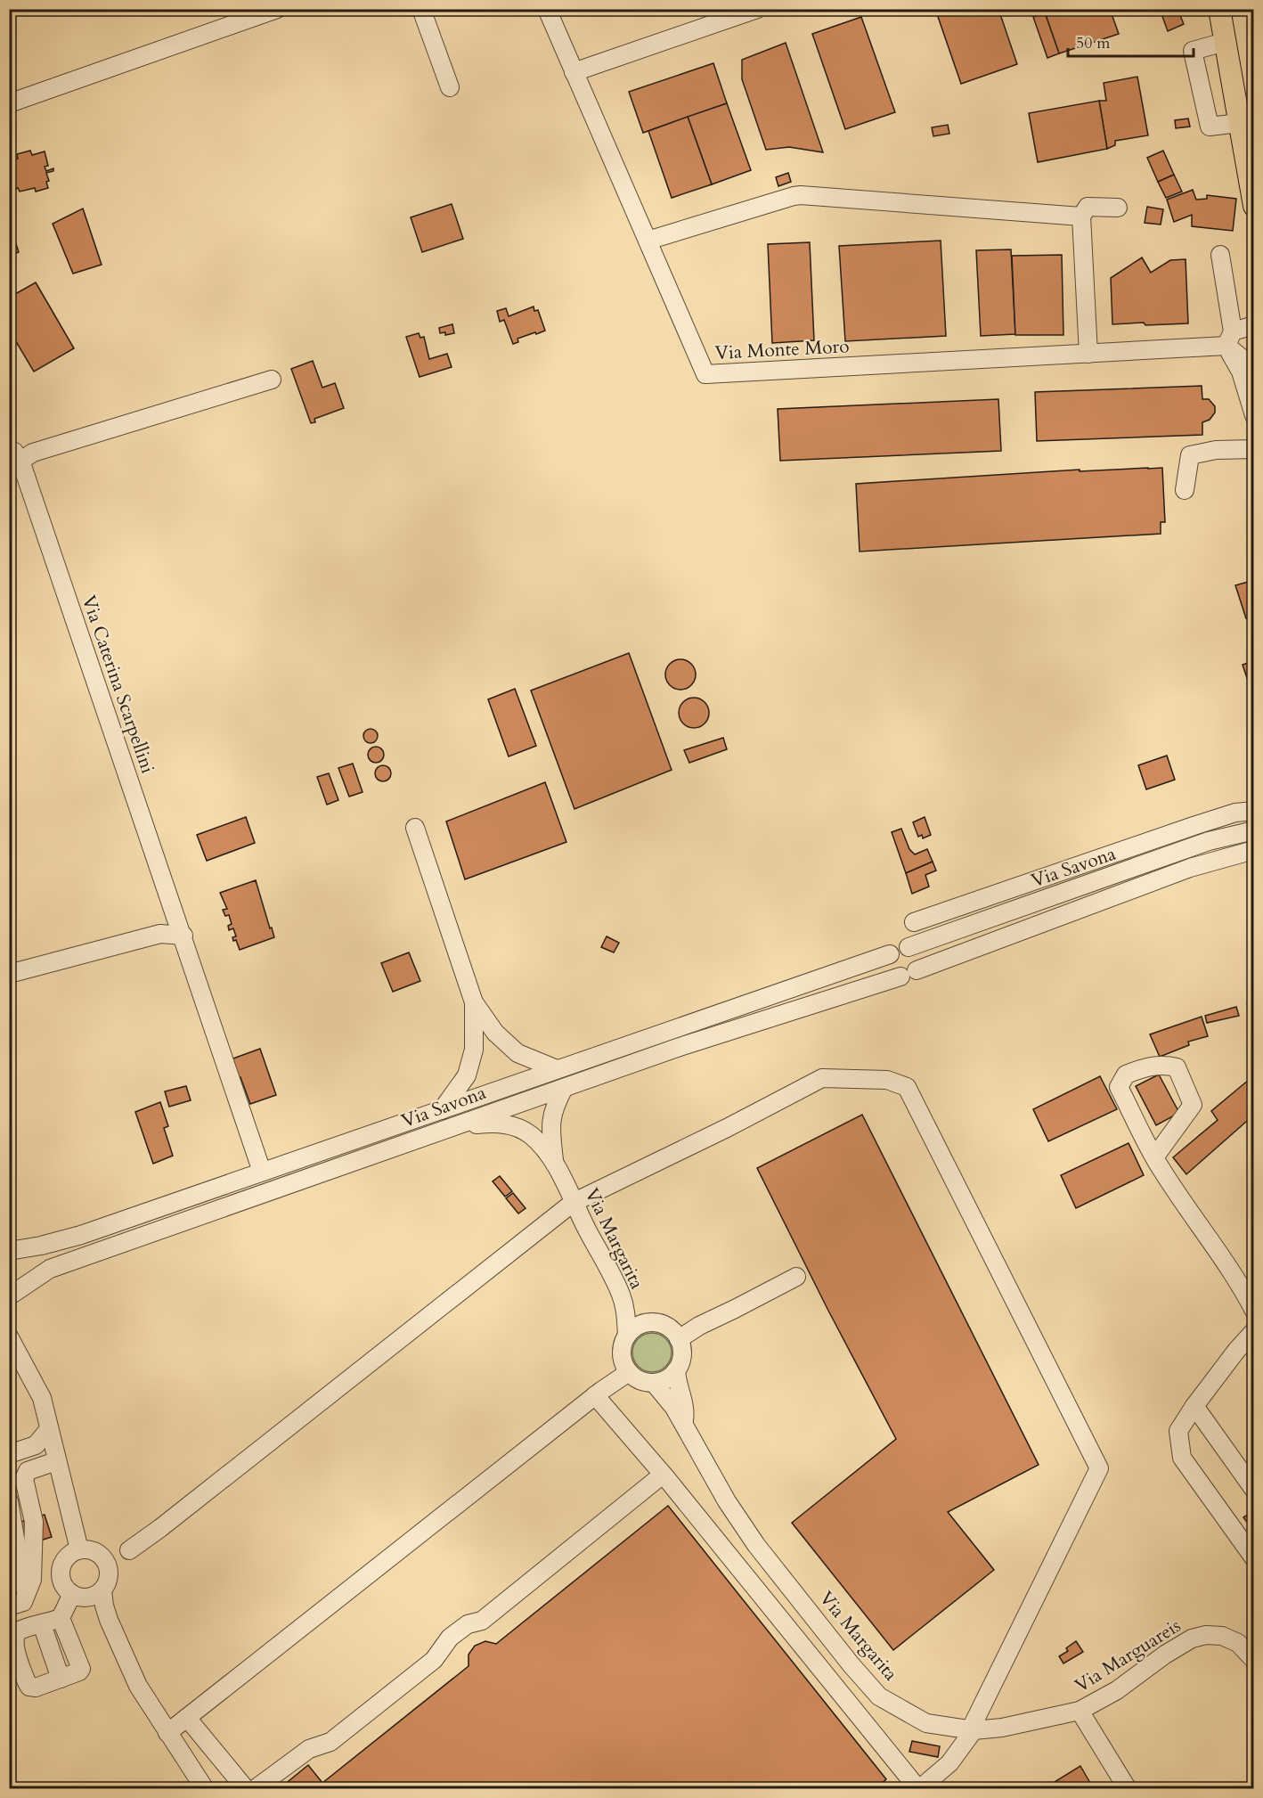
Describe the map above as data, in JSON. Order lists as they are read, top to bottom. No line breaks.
{"streets":{"street":["Via Monte Moro","Via Caterina Scarpellini","Via Savona","Via Margarita","Via Marguareis"]},"crossings":[["Via Caterina Scarpellini","Via Savona"],["Via Savona","Via Margarita"],["Via Margarita","Via Marguareis"]],"scale_bar":"50 m"}
